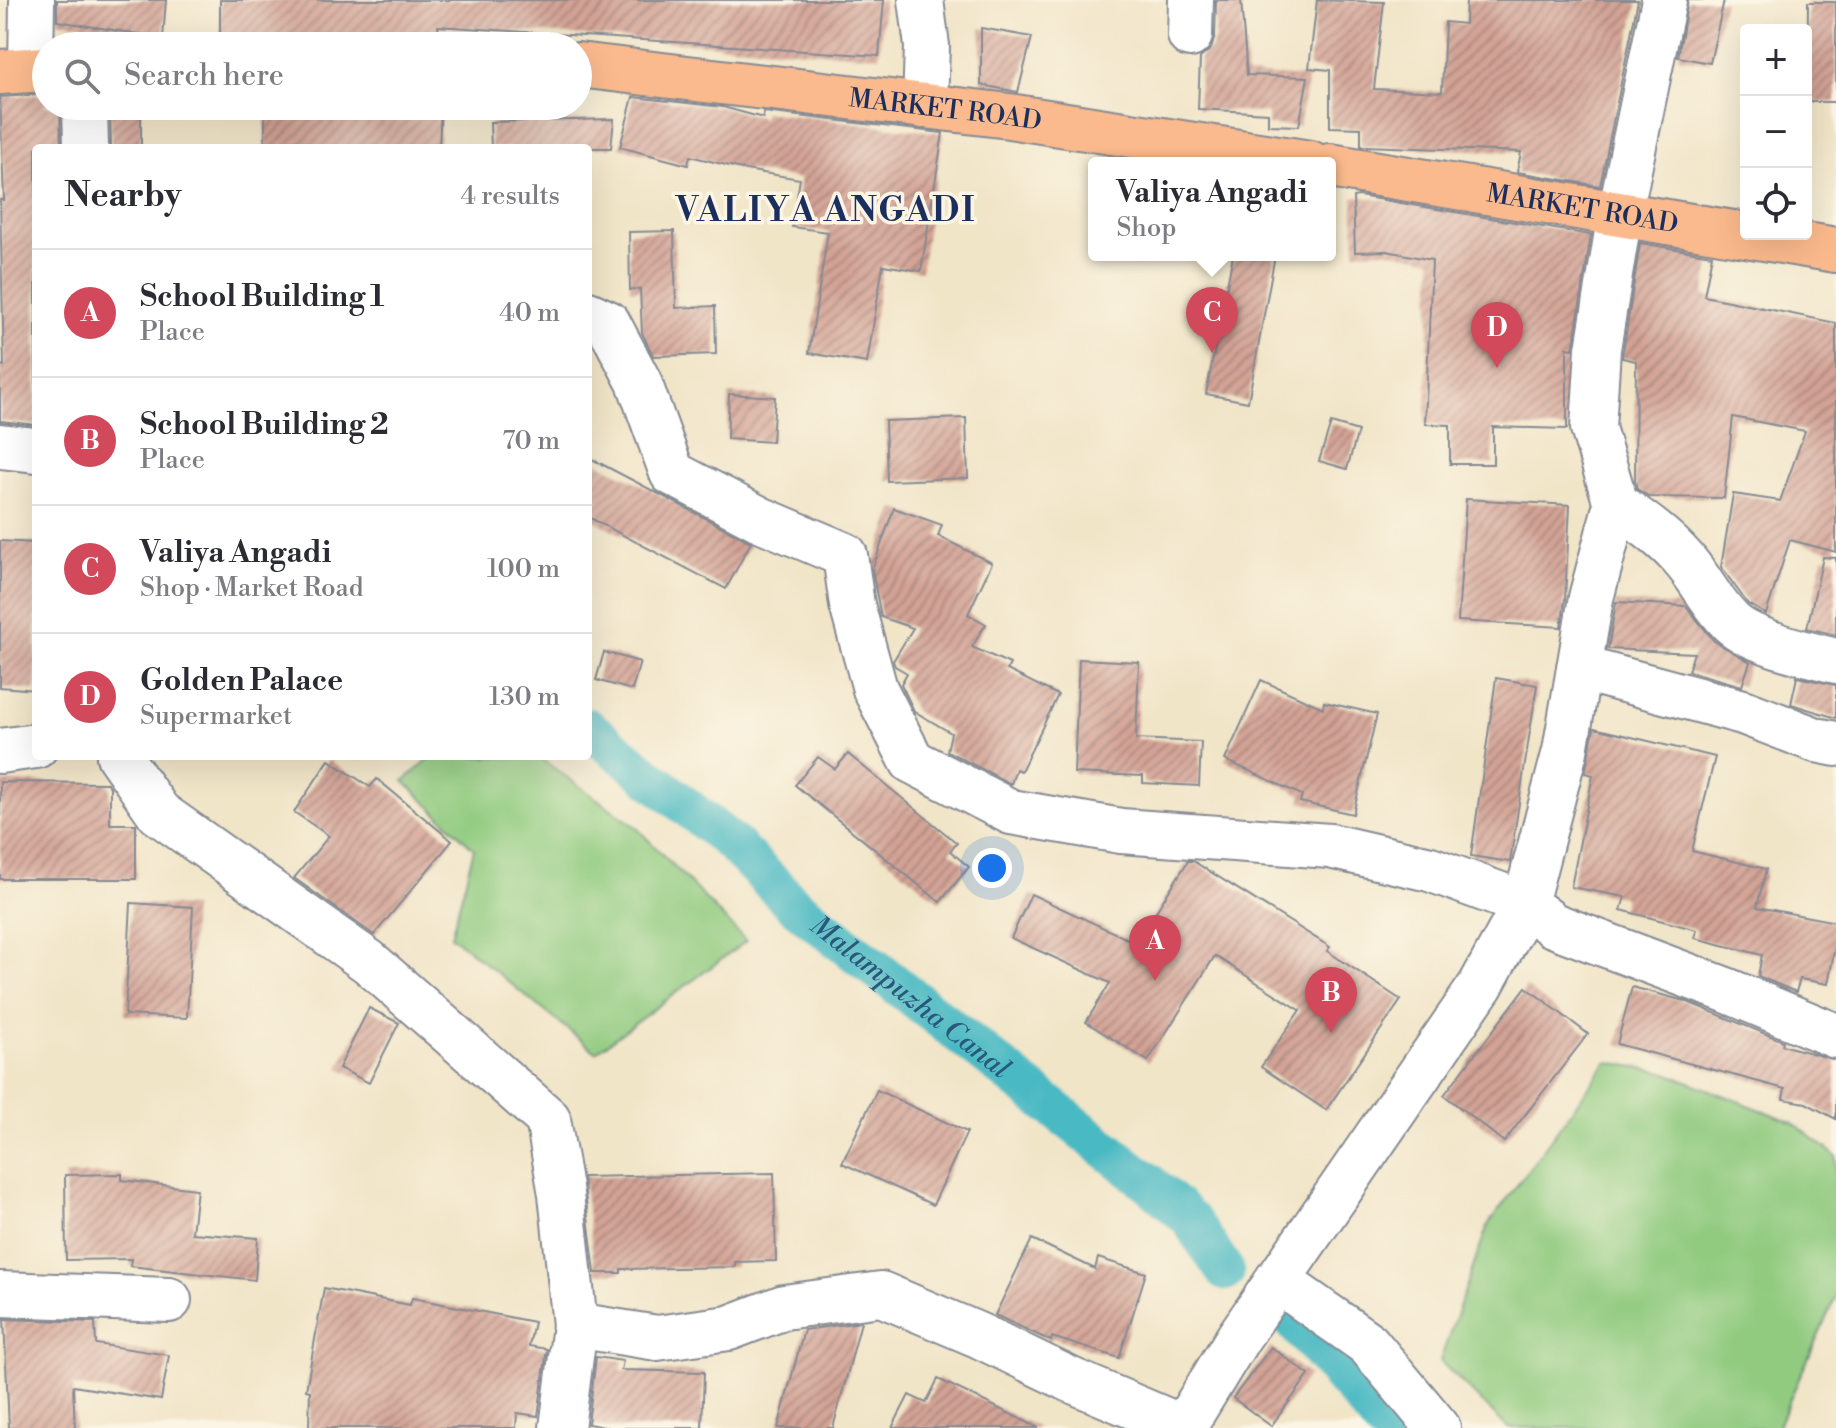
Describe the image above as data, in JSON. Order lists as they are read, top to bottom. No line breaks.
{"streets":{"main road":["MARKET ROAD"]},"districts":["VALIYA ANGADI"],"water":["Malampuzha Canal"],"page":{"map_buttons":["+","−"],"search":"Search here","heading":["Nearby","4 results"],"popup":["Valiya Angadi","Shop"],"list":[{"mark":"A","name":"School Building 1","note":"Place","value":"40 m"},{"mark":"B","name":"School Building 2","note":"Place","value":"70 m"},{"mark":"C","name":"Valiya Angadi","note":"Shop · Market Road","value":"100 m"},{"mark":"D","name":"Golden Palace","note":"Supermarket","value":"130 m"}],"pins":["C","D","A","B"]}}
